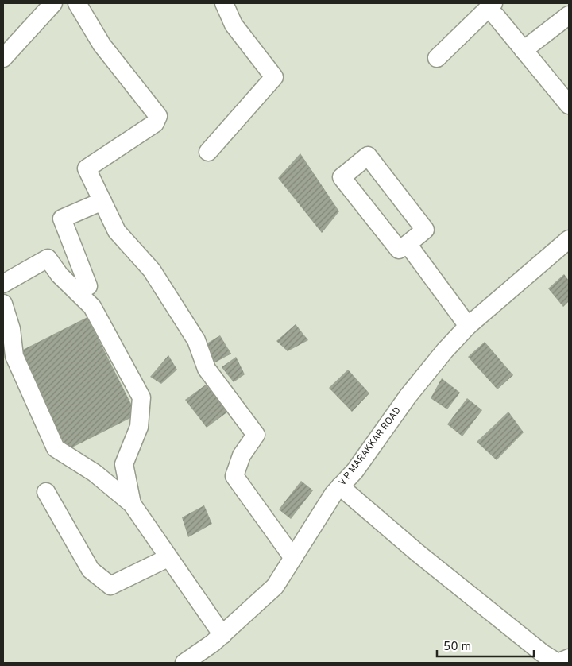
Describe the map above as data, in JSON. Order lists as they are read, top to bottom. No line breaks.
{"streets":{"street":["V P MARAKKAR ROAD"]},"scale_bar":"50 m"}
